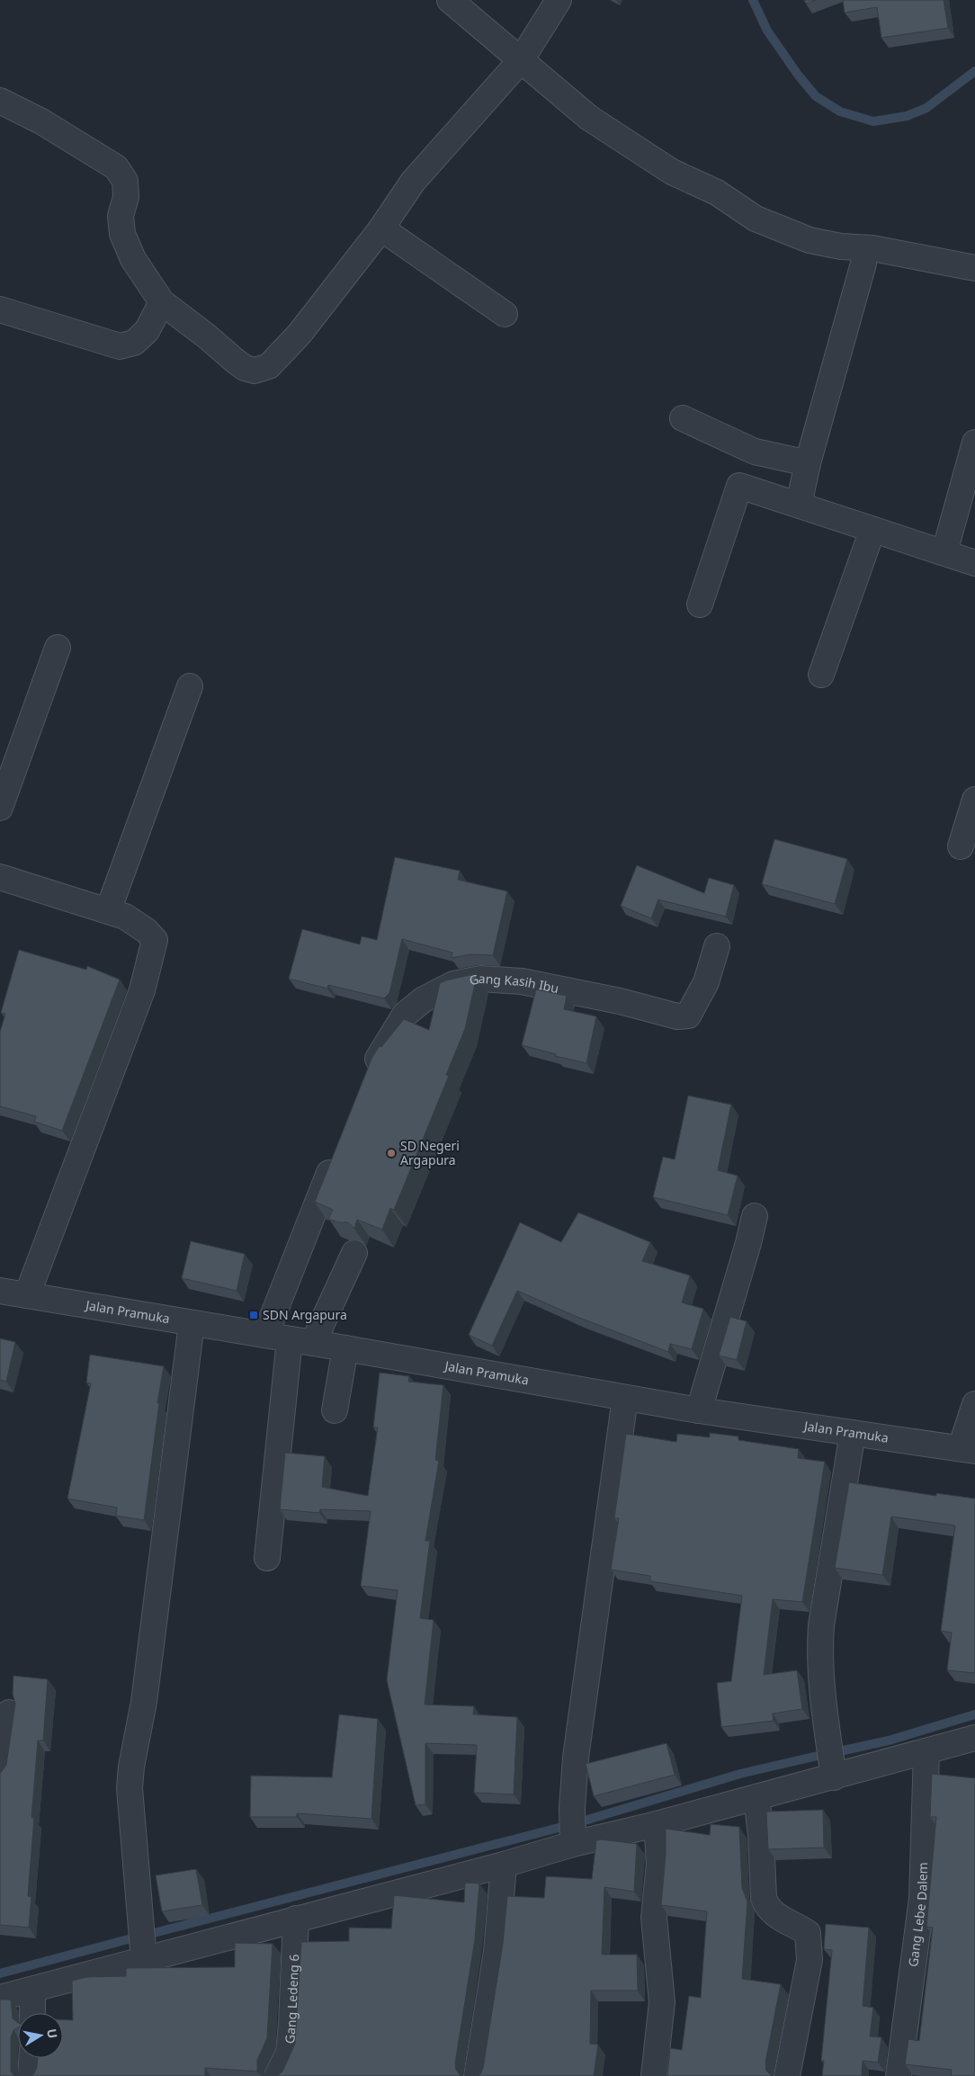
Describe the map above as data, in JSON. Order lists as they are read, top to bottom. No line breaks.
{"streets":{"street":["Gang Kasih Ibu","Jalan Pramuka","Gang Lebe Dalem","Gang Ledeng 6"]},"places":{"other":["SD Negeri Argapura"],"transit":["SDN Argapura"]},"north":"right"}
